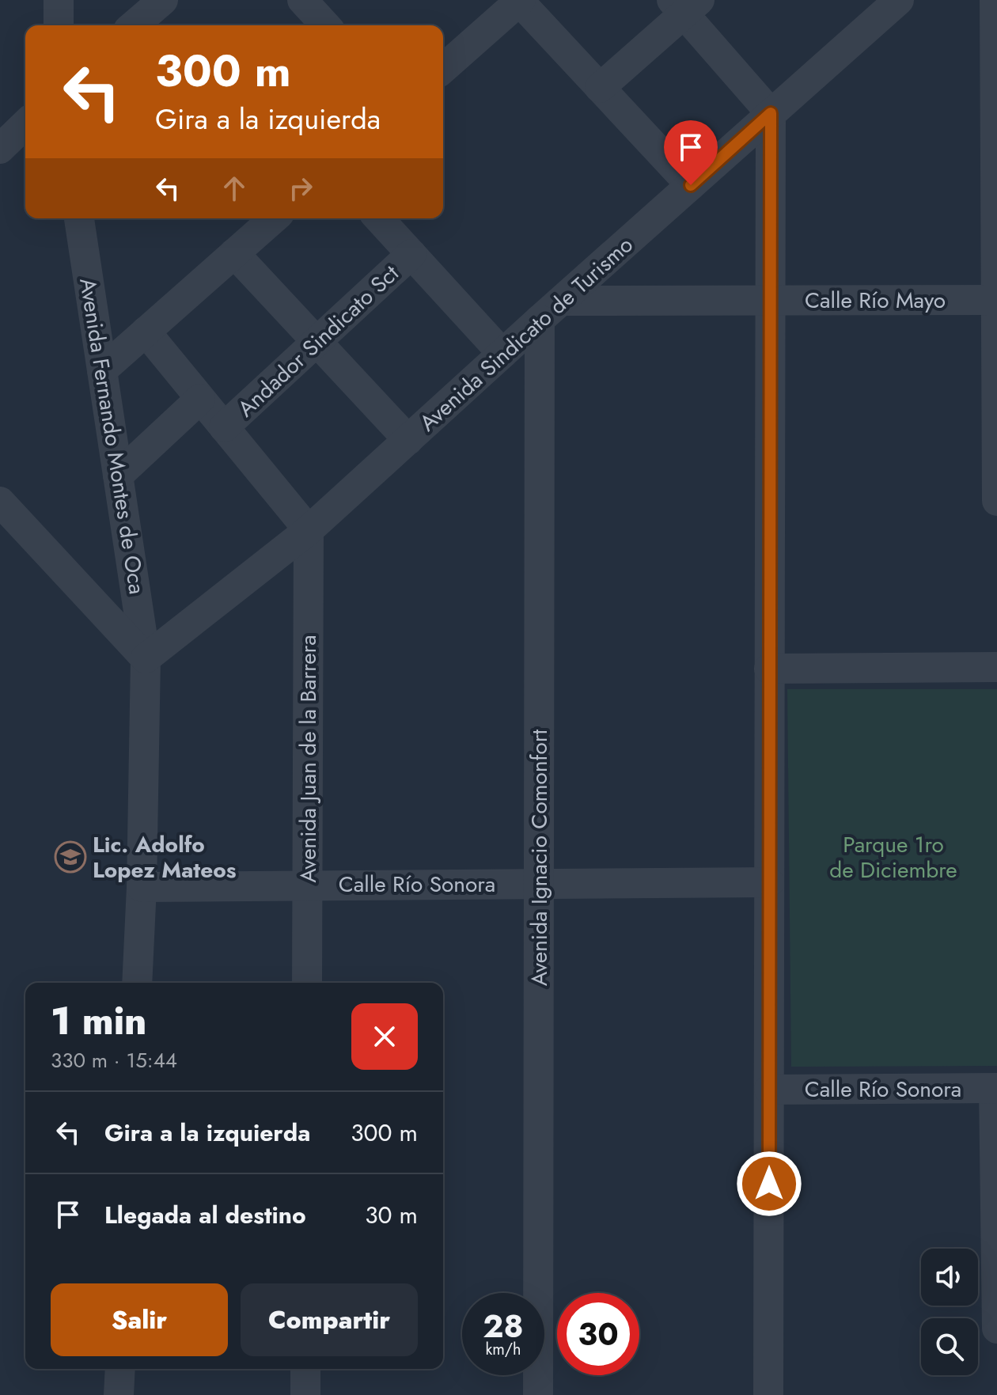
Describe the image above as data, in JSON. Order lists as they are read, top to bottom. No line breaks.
{"streets":{"street":["Calle Río Mayo","Avenida Sindicato de Turismo","Andador Sindicato Sct","Avenida Fernando Montes de Oca","Avenida Juan de la Barrera","Avenida Ignacio Comonfort","Calle Río Sonora"]},"crossings":[["Calle Río Mayo","Avenida Sindicato de Turismo"],["Avenida Sindicato de Turismo","Avenida Fernando Montes de Oca"],["Avenida Sindicato de Turismo","Avenida Juan de la Barrera"],["Avenida Sindicato de Turismo","Avenida Ignacio Comonfort"],["Andador Sindicato Sct","Avenida Fernando Montes de Oca"],["Avenida Fernando Montes de Oca","Calle Río Sonora"],["Avenida Juan de la Barrera","Calle Río Sonora"],["Avenida Ignacio Comonfort","Calle Río Sonora"]],"parks":["Parque 1ro de Diciembre"],"places":{"school or university":["Lic. Adolfo Lopez Mateos"]},"page":{"turn":["300 m","Gira a la izquierda"],"heading":["1 min","330 m · 15:44"],"list":[{"name":"Gira a la izquierda","value":"300 m"},{"name":"Llegada al destino","value":"30 m"}],"buttons":["Salir","Compartir"],"speed":"28 km/h","limit":"30"}}
